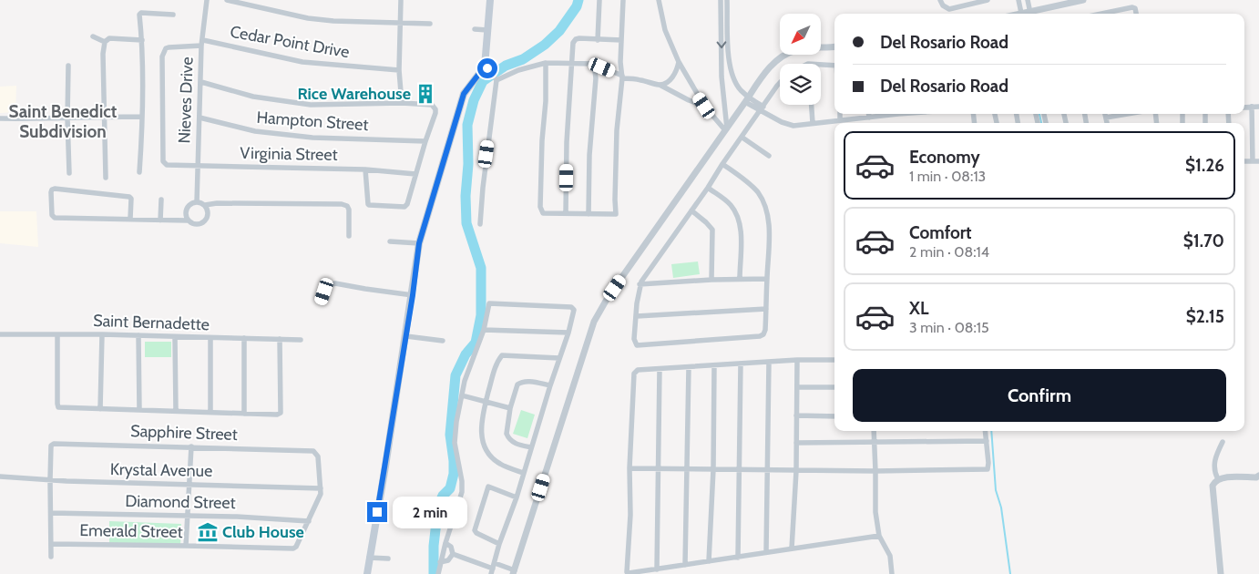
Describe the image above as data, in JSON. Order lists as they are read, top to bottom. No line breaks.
{"streets":{"street":["Cedar Point Drive","Nieves Drive","Hampton Street","Virginia Street","Saint Bernadette","Sapphire Street","Krystal Avenue","Diamond Street","Emerald Street"]},"crossings":[["Cedar Point Drive","Nieves Drive"],["Cedar Point Drive","Virginia Street"],["Nieves Drive","Hampton Street"],["Nieves Drive","Virginia Street"],["Sapphire Street","Krystal Avenue"],["Diamond Street","Emerald Street"]],"districts":["Saint Benedict Subdivision"],"places":{"building":["Rice Warehouse"],"museum":["Club House"]},"north":"bottom left","page":{"banner":["Del Rosario Road","Del Rosario Road"],"list":[{"name":"Economy","note":"1 min · 08:13","value":"$1.26"},{"name":"Comfort","note":"2 min · 08:14","value":"$1.70"},{"name":"XL","note":"3 min · 08:15","value":"$2.15"}],"buttons":"Confirm","bubble":"2 min"}}
